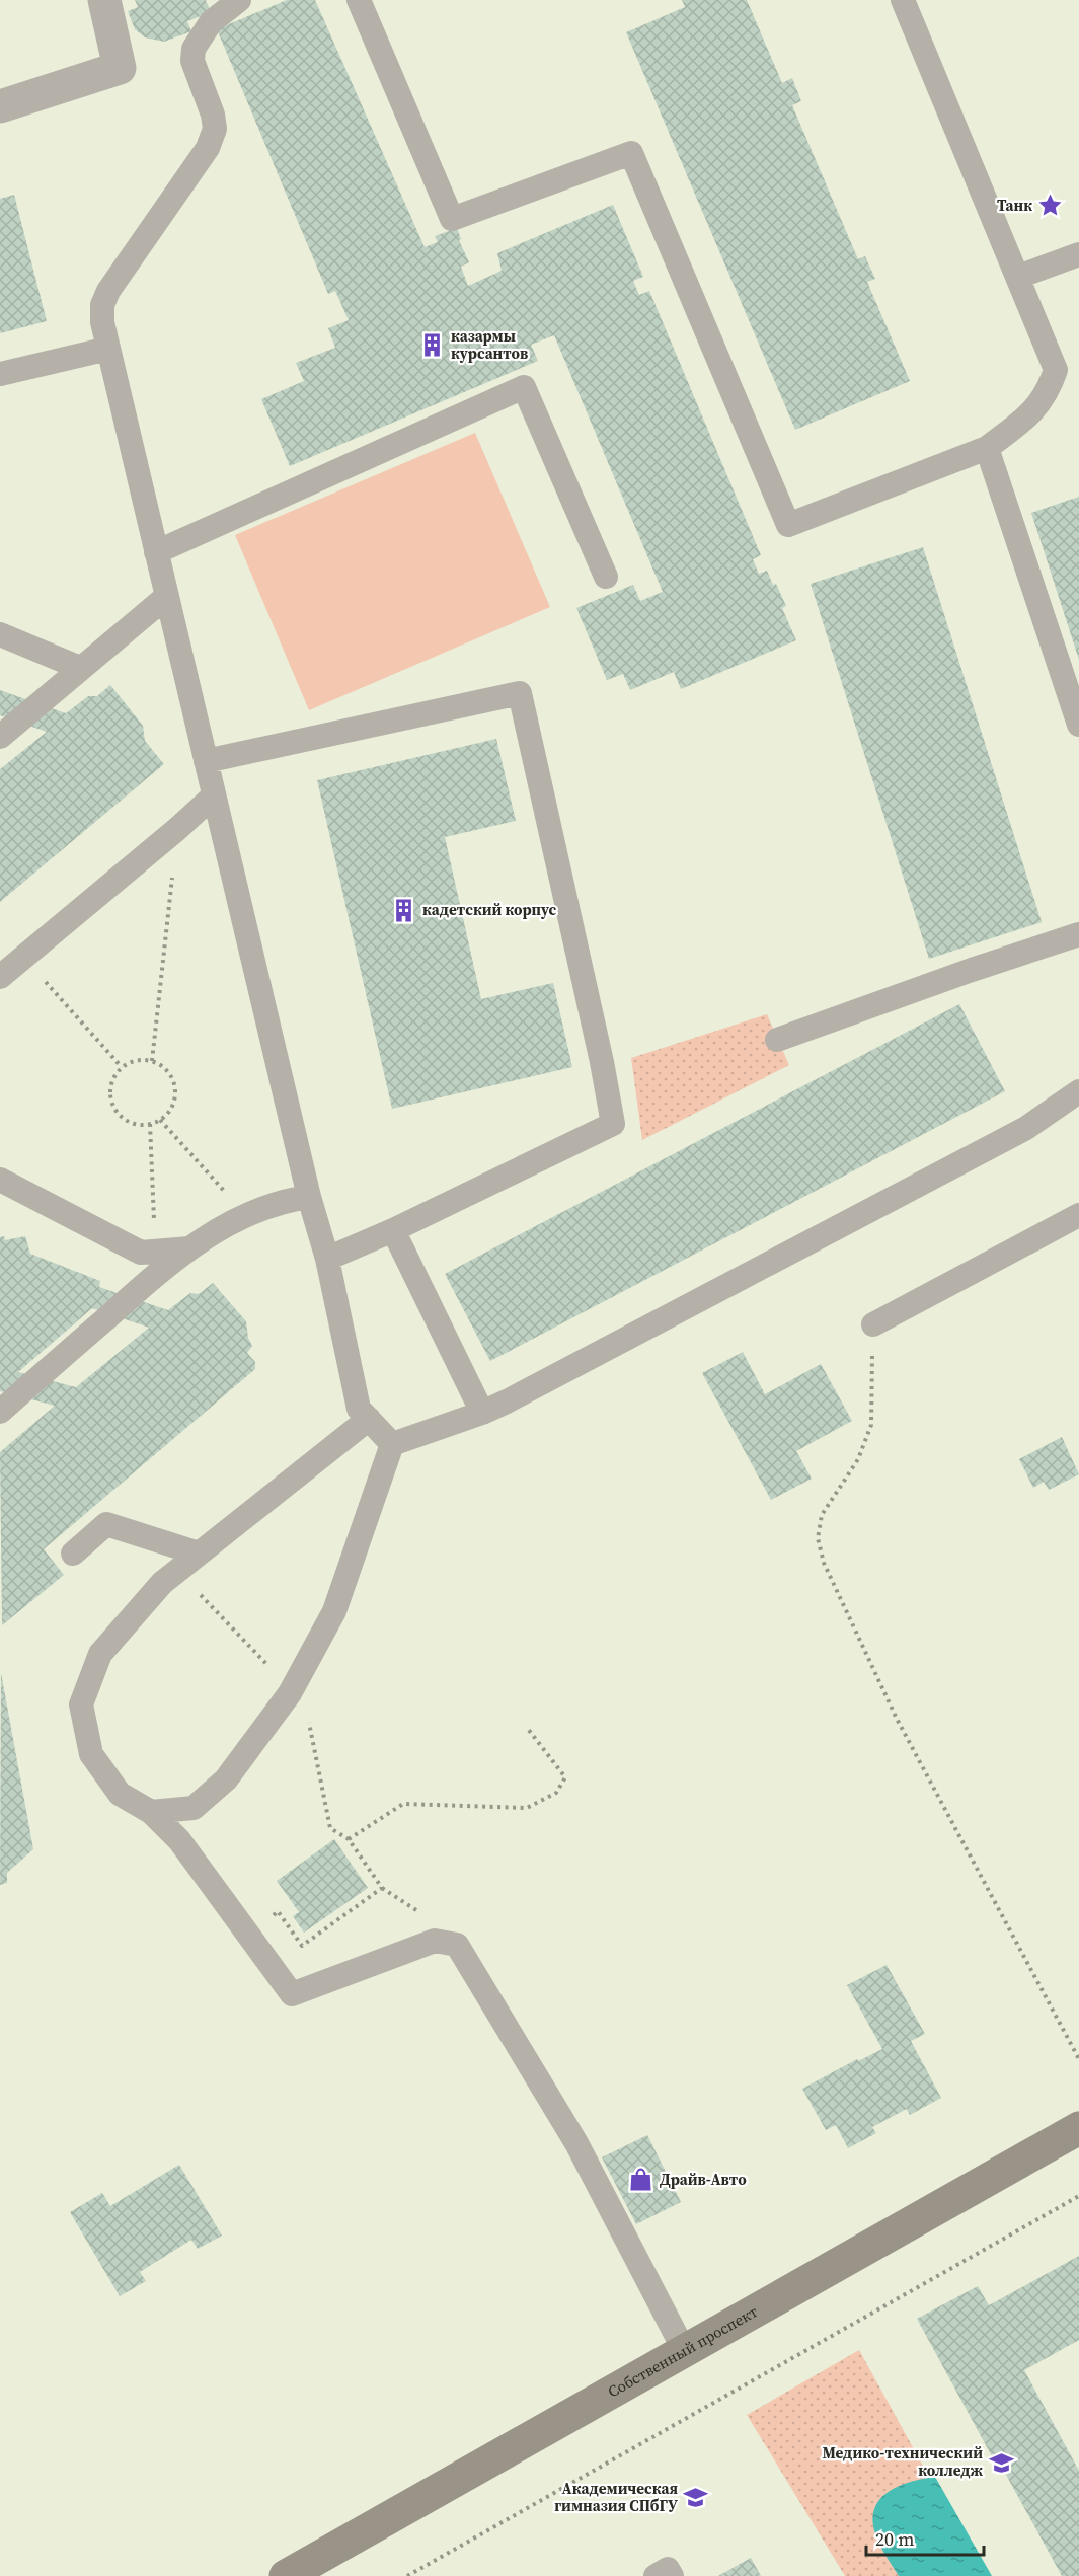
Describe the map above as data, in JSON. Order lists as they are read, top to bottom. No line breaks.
{"streets":{"street":["Собственный проспект"]},"places":{"place":["Танк"],"building":["казармы курсантов","кадетский корпус"],"shop":["Драйв-Авто"],"school or university":["Медико-технический колледж","Академическая гимназия СПбГУ"]},"scale_bar":"20 m"}
